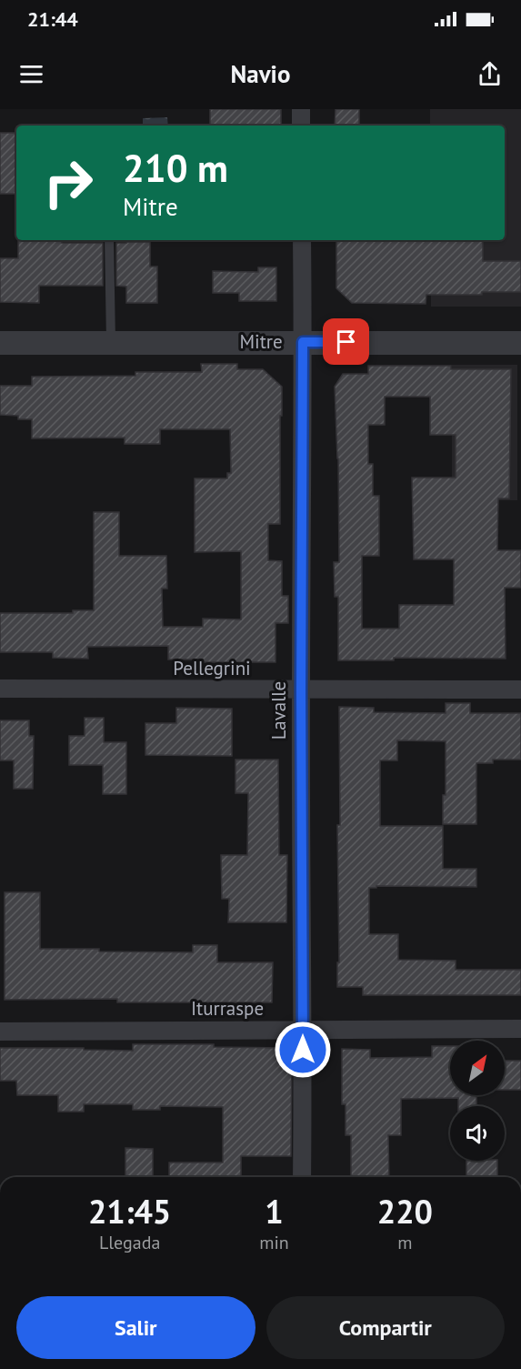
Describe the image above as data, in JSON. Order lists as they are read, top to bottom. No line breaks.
{"streets":{"street":["Mitre","Pellegrini","Lavalle","Iturraspe"]},"crossings":[["Mitre","Lavalle"],["Pellegrini","Lavalle"],["Lavalle","Iturraspe"]],"north":"top right","page":{"status":"21:44","header":"Navio","turn":["210 m","Mitre"],"eta":["21:45","Llegada","1","min","220","m"],"buttons":["Salir","Compartir"]}}
